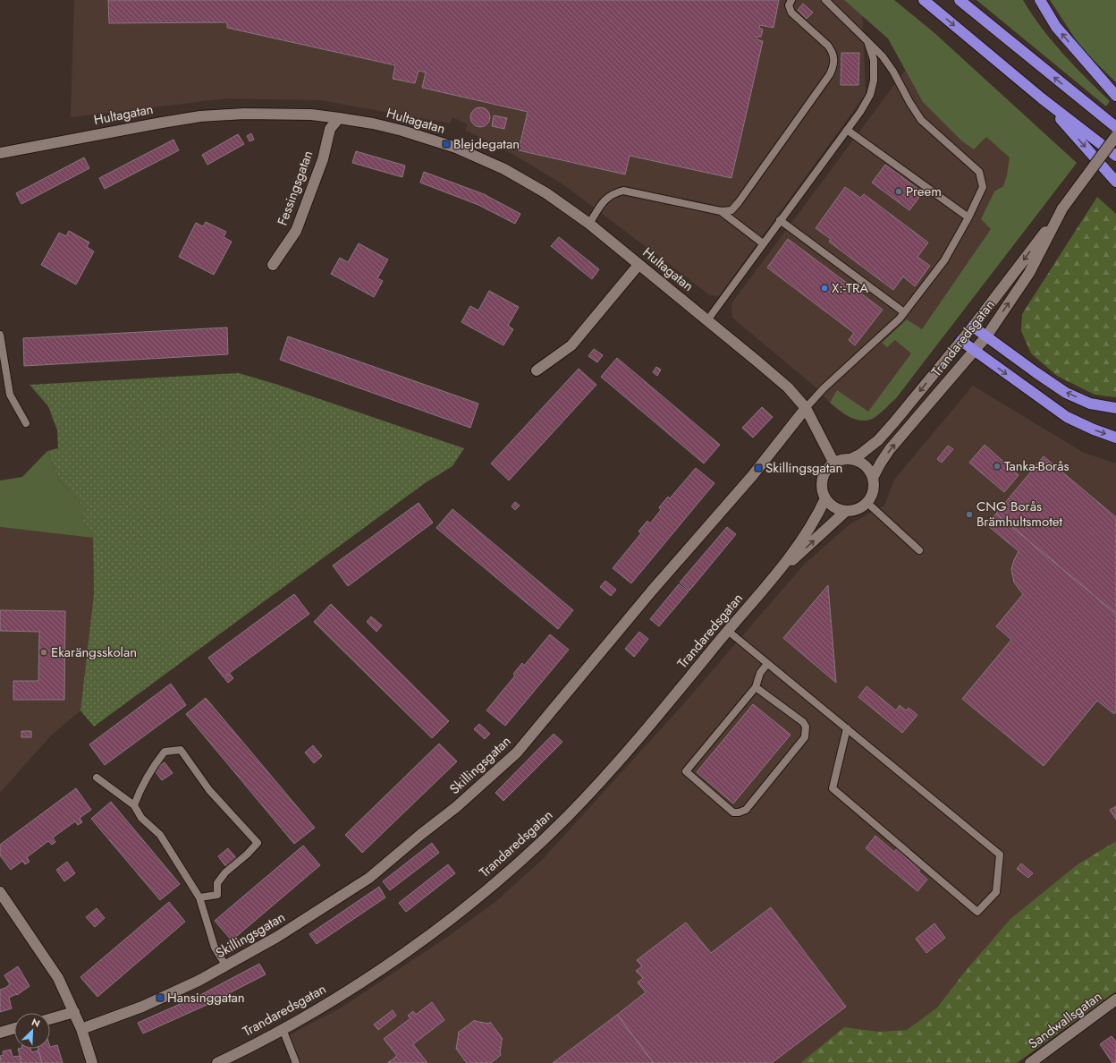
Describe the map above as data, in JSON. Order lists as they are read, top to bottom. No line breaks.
{"streets":{"street":["Hultagatan","Fessingsgatan","Trandaredsgatan","Skillingsgatan","Sandwallsgatan"]},"crossings":[["Hultagatan","Fessingsgatan"],["Hultagatan","Trandaredsgatan"],["Hultagatan","Skillingsgatan"]],"places":{"transit":["Blejdegatan","Skillingsgatan","Hansinggatan"],"other":["Preem","X:-TRA","Tanka-Borås","CNG Borås Brämhultsmotet","Ekarängsskolan"]},"north":"top right"}
